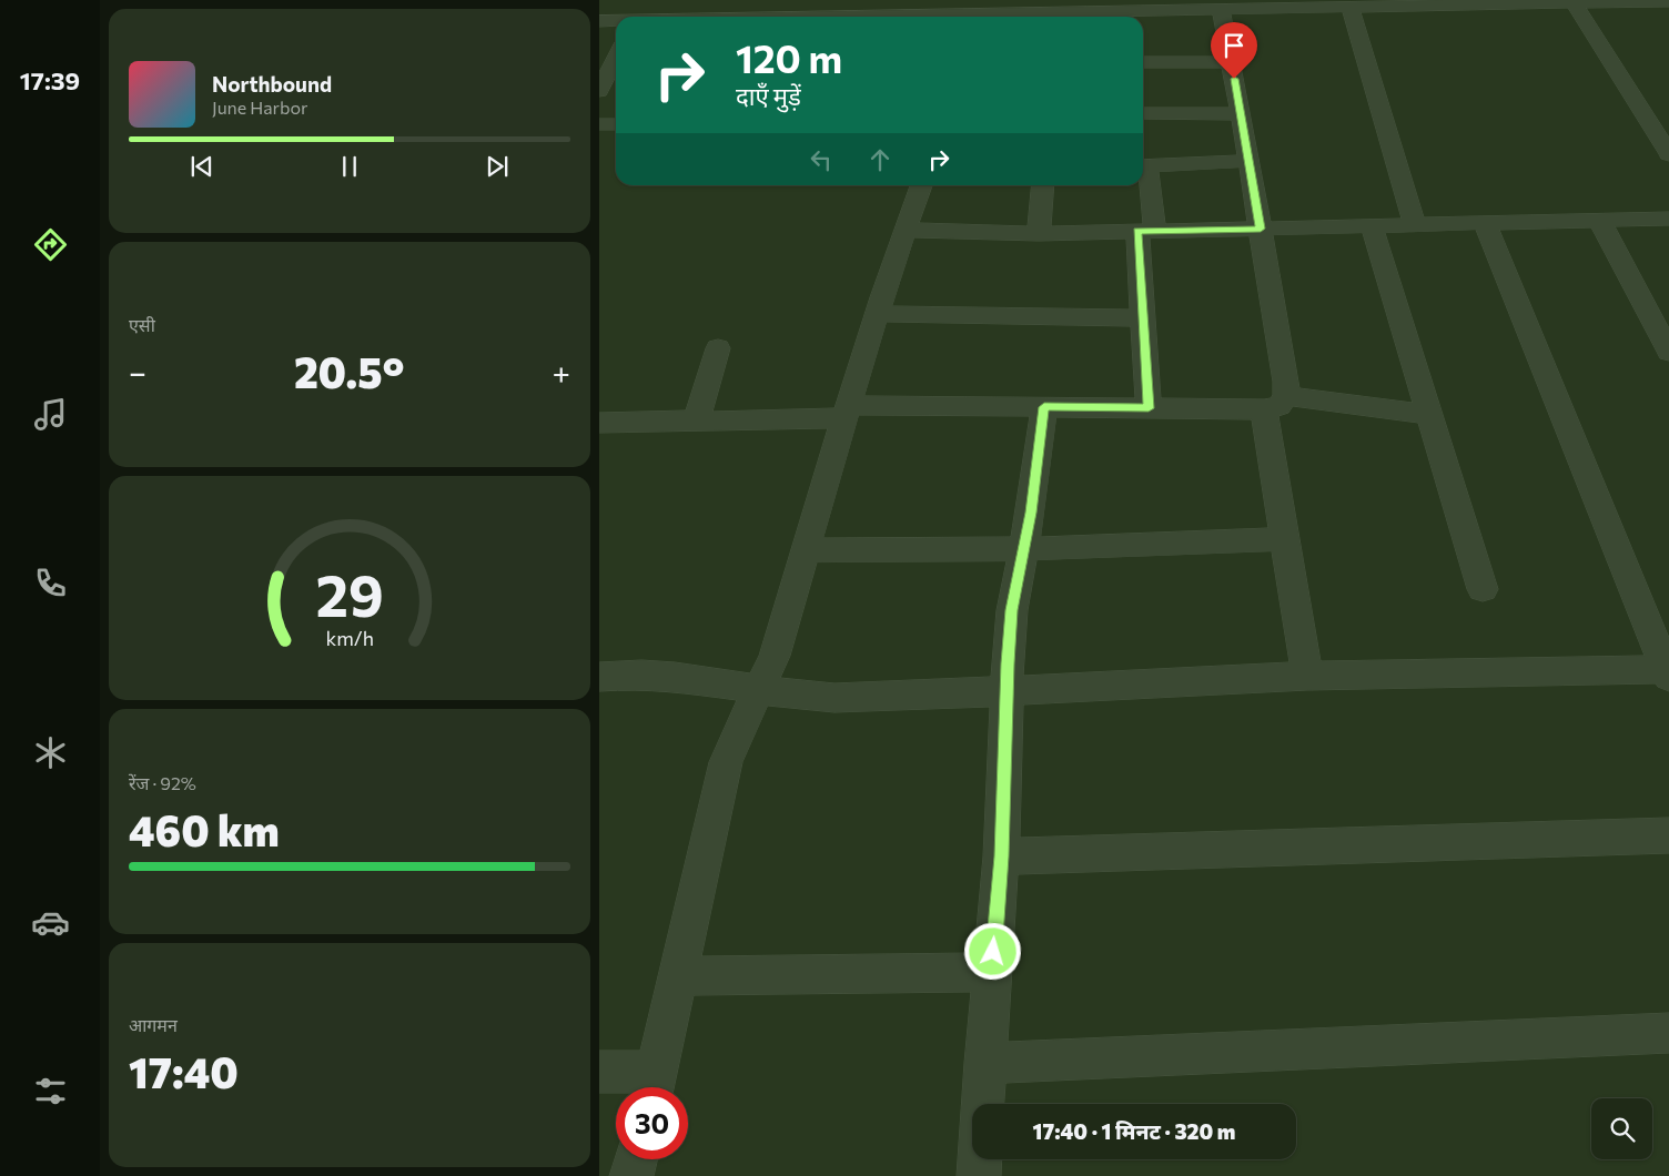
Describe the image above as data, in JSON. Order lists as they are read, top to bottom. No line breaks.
{"page":{"tabs":"17:39","turn":["120 m","दाएँ मुड़ें"],"song":["Northbound","June Harbor"],"tile":["एसी",["रेंज · 92%","460 km"],["आगमन","17:40"]],"heat":["−","20.5°","+"],"limit":"30","trip":"17:40 · 1 मिनट · 320 m","gauge":["29","km/h"]}}
